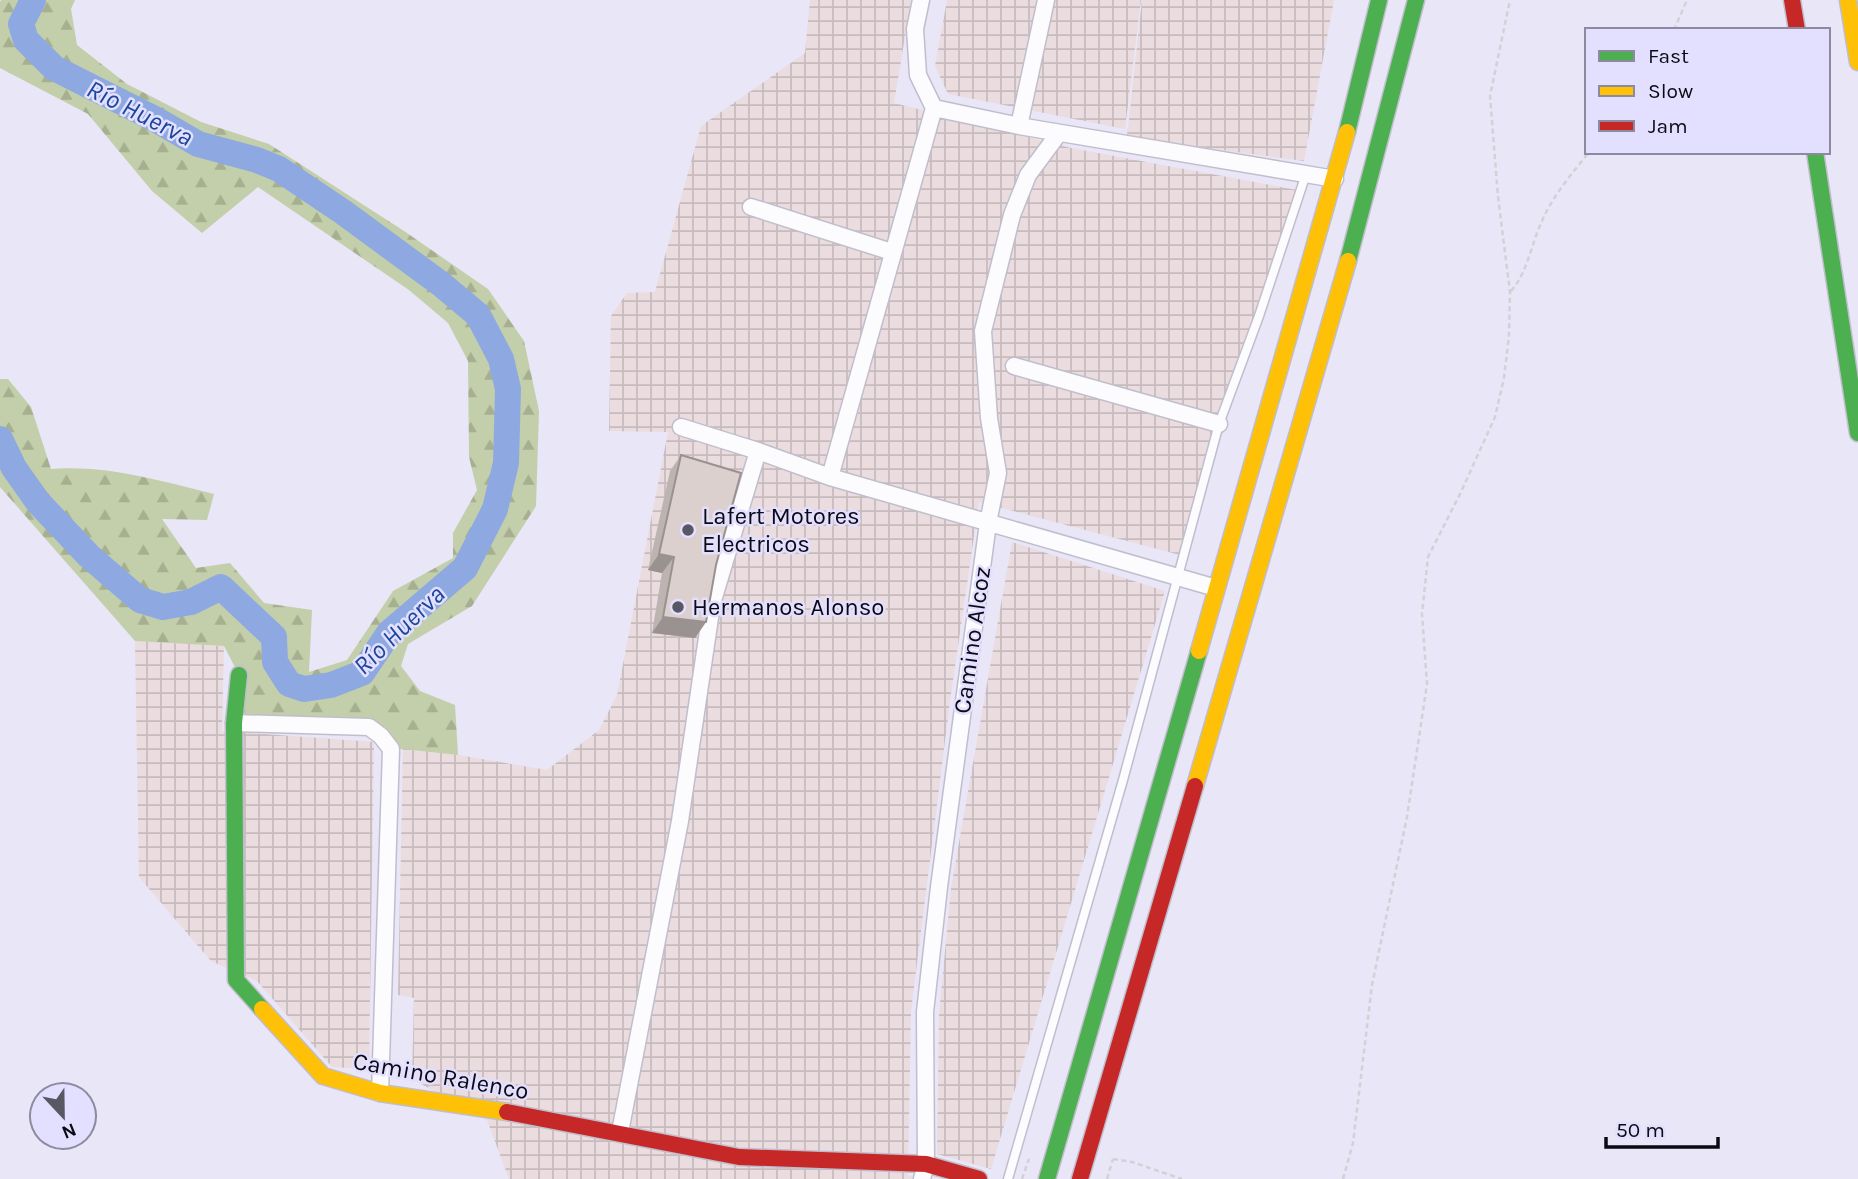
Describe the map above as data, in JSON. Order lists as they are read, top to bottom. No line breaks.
{"streets":{"main road":["Camino Ralenco"],"street":["Camino Alcoz"]},"crossings":[["Camino Alcoz","Camino Ralenco"]],"water":["Río Huerva"],"places":["Lafert Motores Electricos","Hermanos Alonso"],"legend":["Fast","Slow","Jam"],"scale_bar":"50 m","north":"bottom"}
